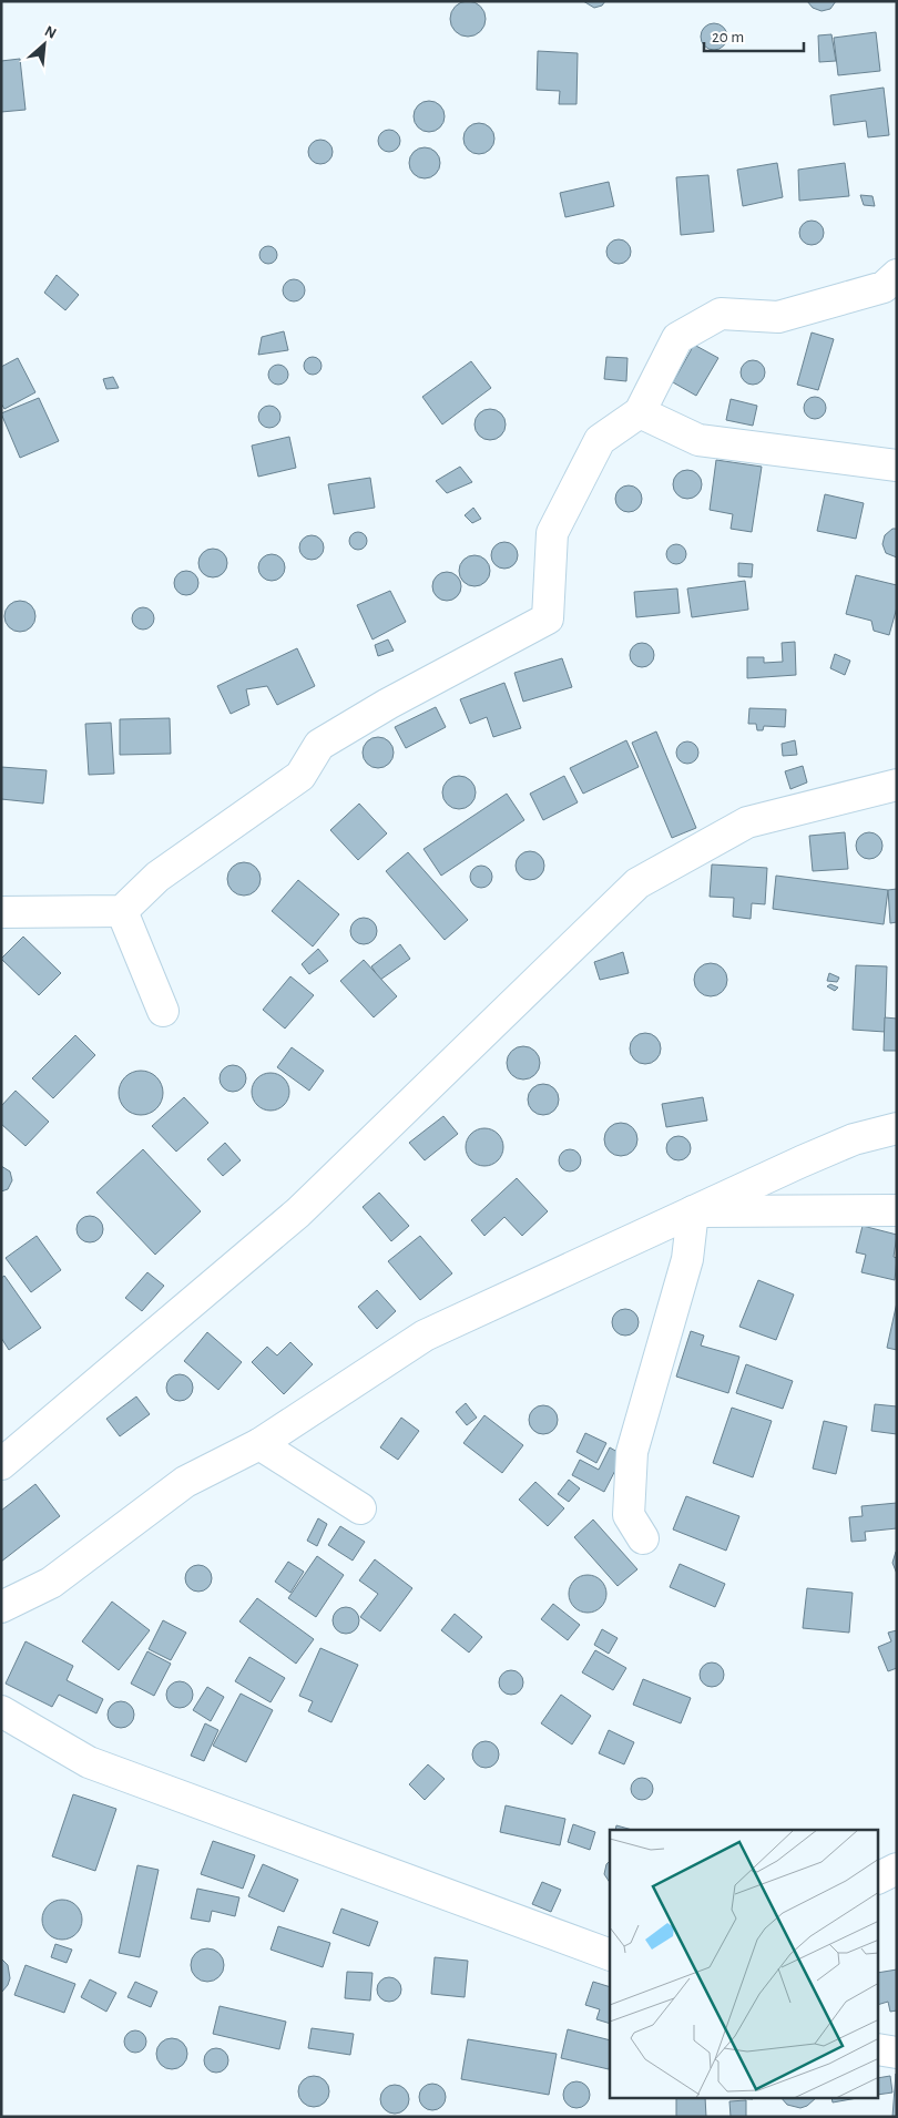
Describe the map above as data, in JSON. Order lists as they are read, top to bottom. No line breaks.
{"scale_bar":"20 m","north":"top right"}
